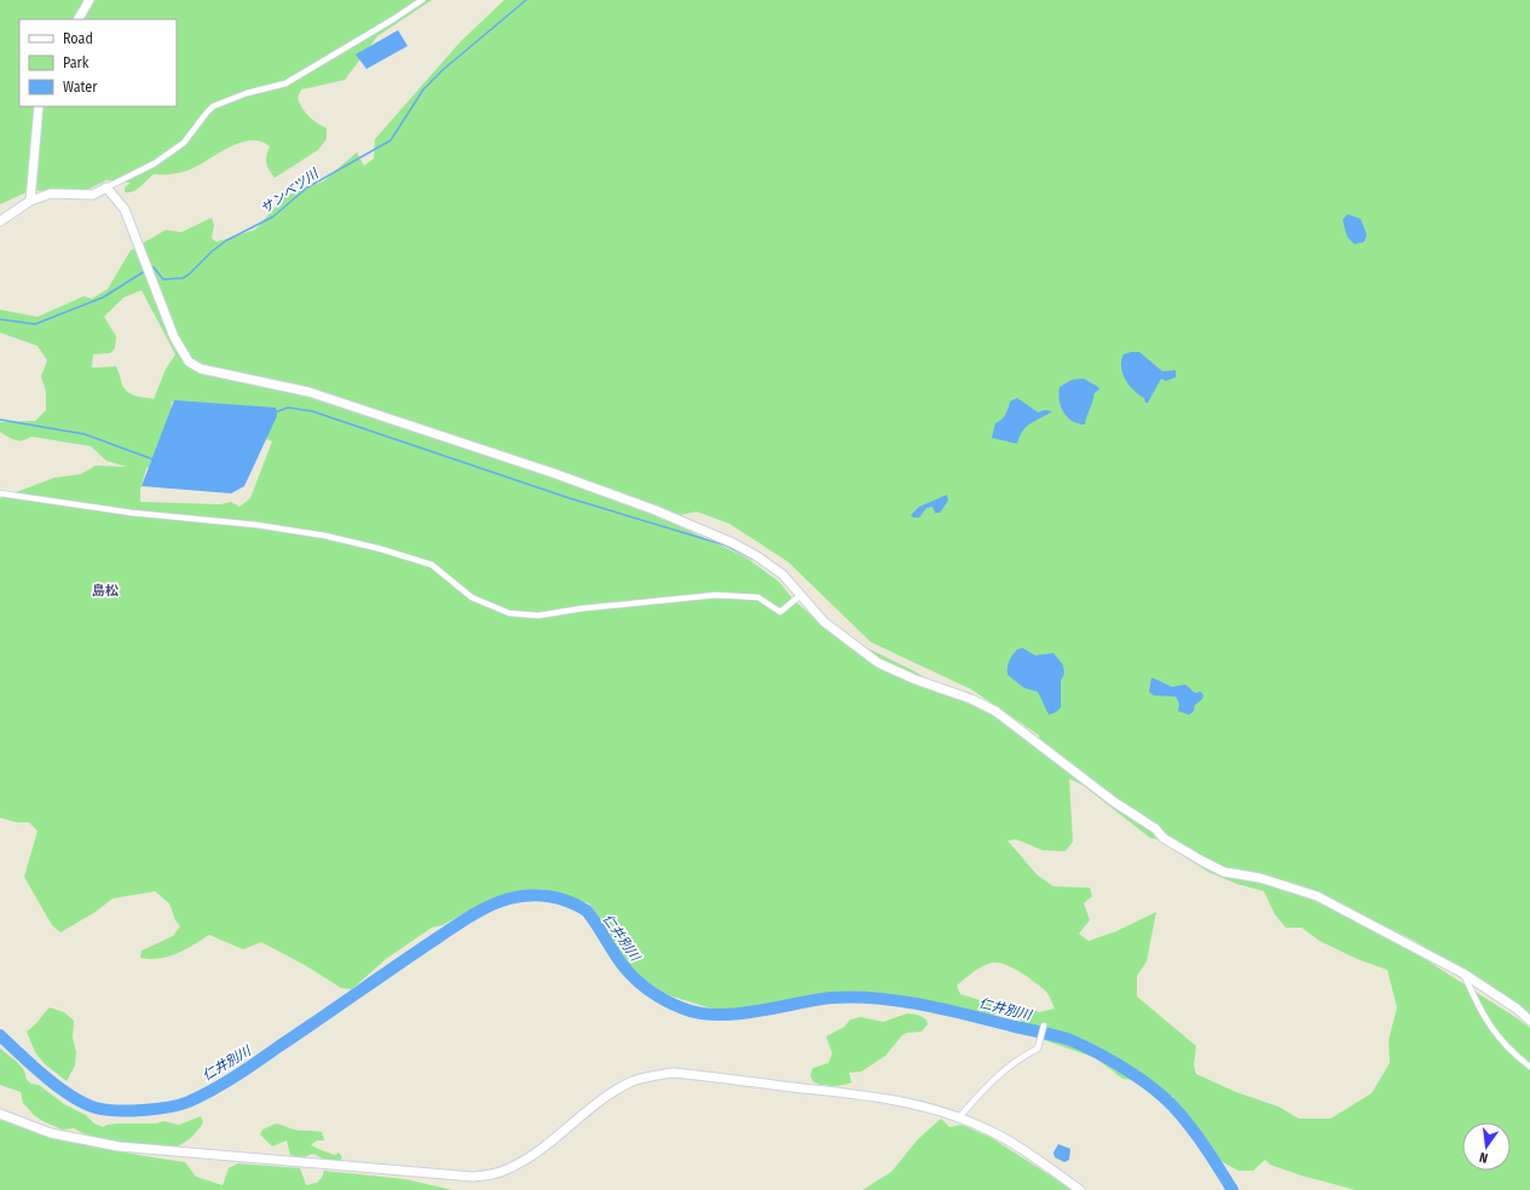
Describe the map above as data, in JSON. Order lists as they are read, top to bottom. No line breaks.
{"districts":["島松"],"water":["サンベツ川","仁井別川"],"legend":["Road","Park","Water"],"north":"bottom"}
